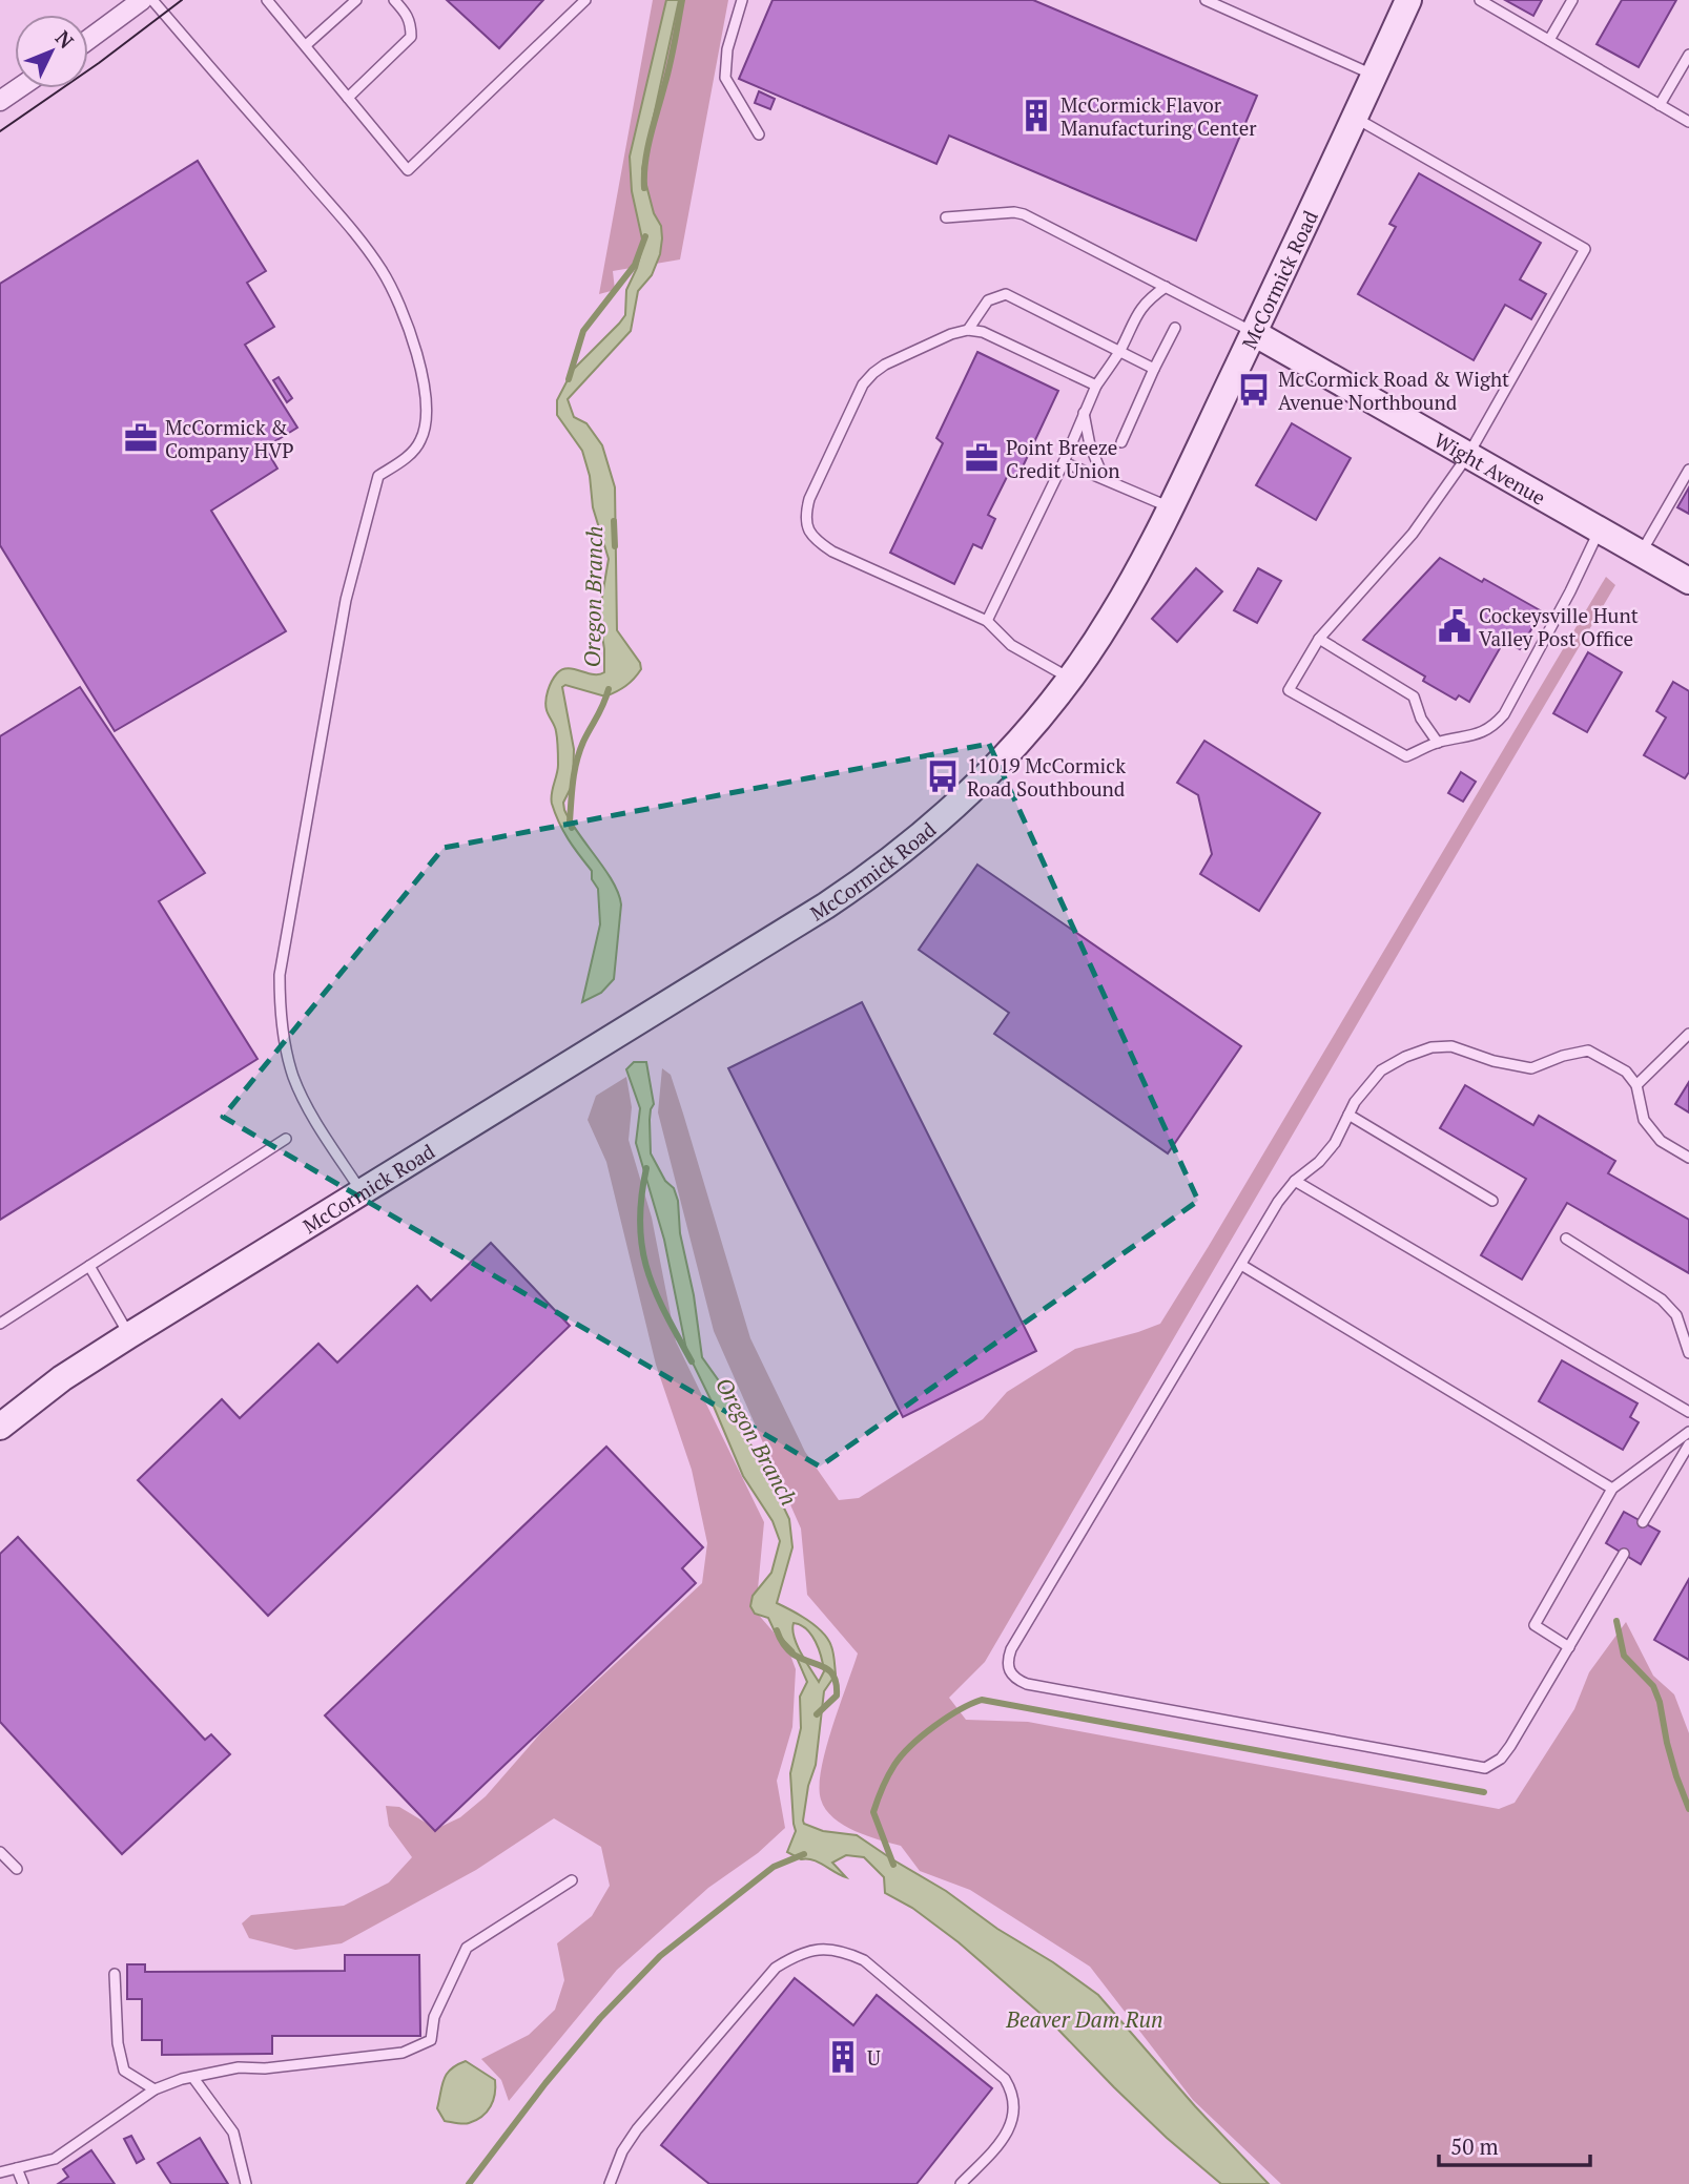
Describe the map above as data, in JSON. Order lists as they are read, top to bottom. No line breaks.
{"streets":{"main road":["McCormick Road","Wight Avenue"]},"crossings":[["McCormick Road","Wight Avenue"]],"water":["Oregon Branch","Beaver Dam Run"],"places":{"building":["McCormick Flavor Manufacturing Center","U"],"bus stop":["McCormick Road & Wight Avenue Northbound","11019 McCormick Road Southbound"],"office":["McCormick & Company HVP","Point Breeze Credit Union"],"public building":["Cockeysville Hunt Valley Post Office"]},"scale_bar":"50 m","north":"top right"}
